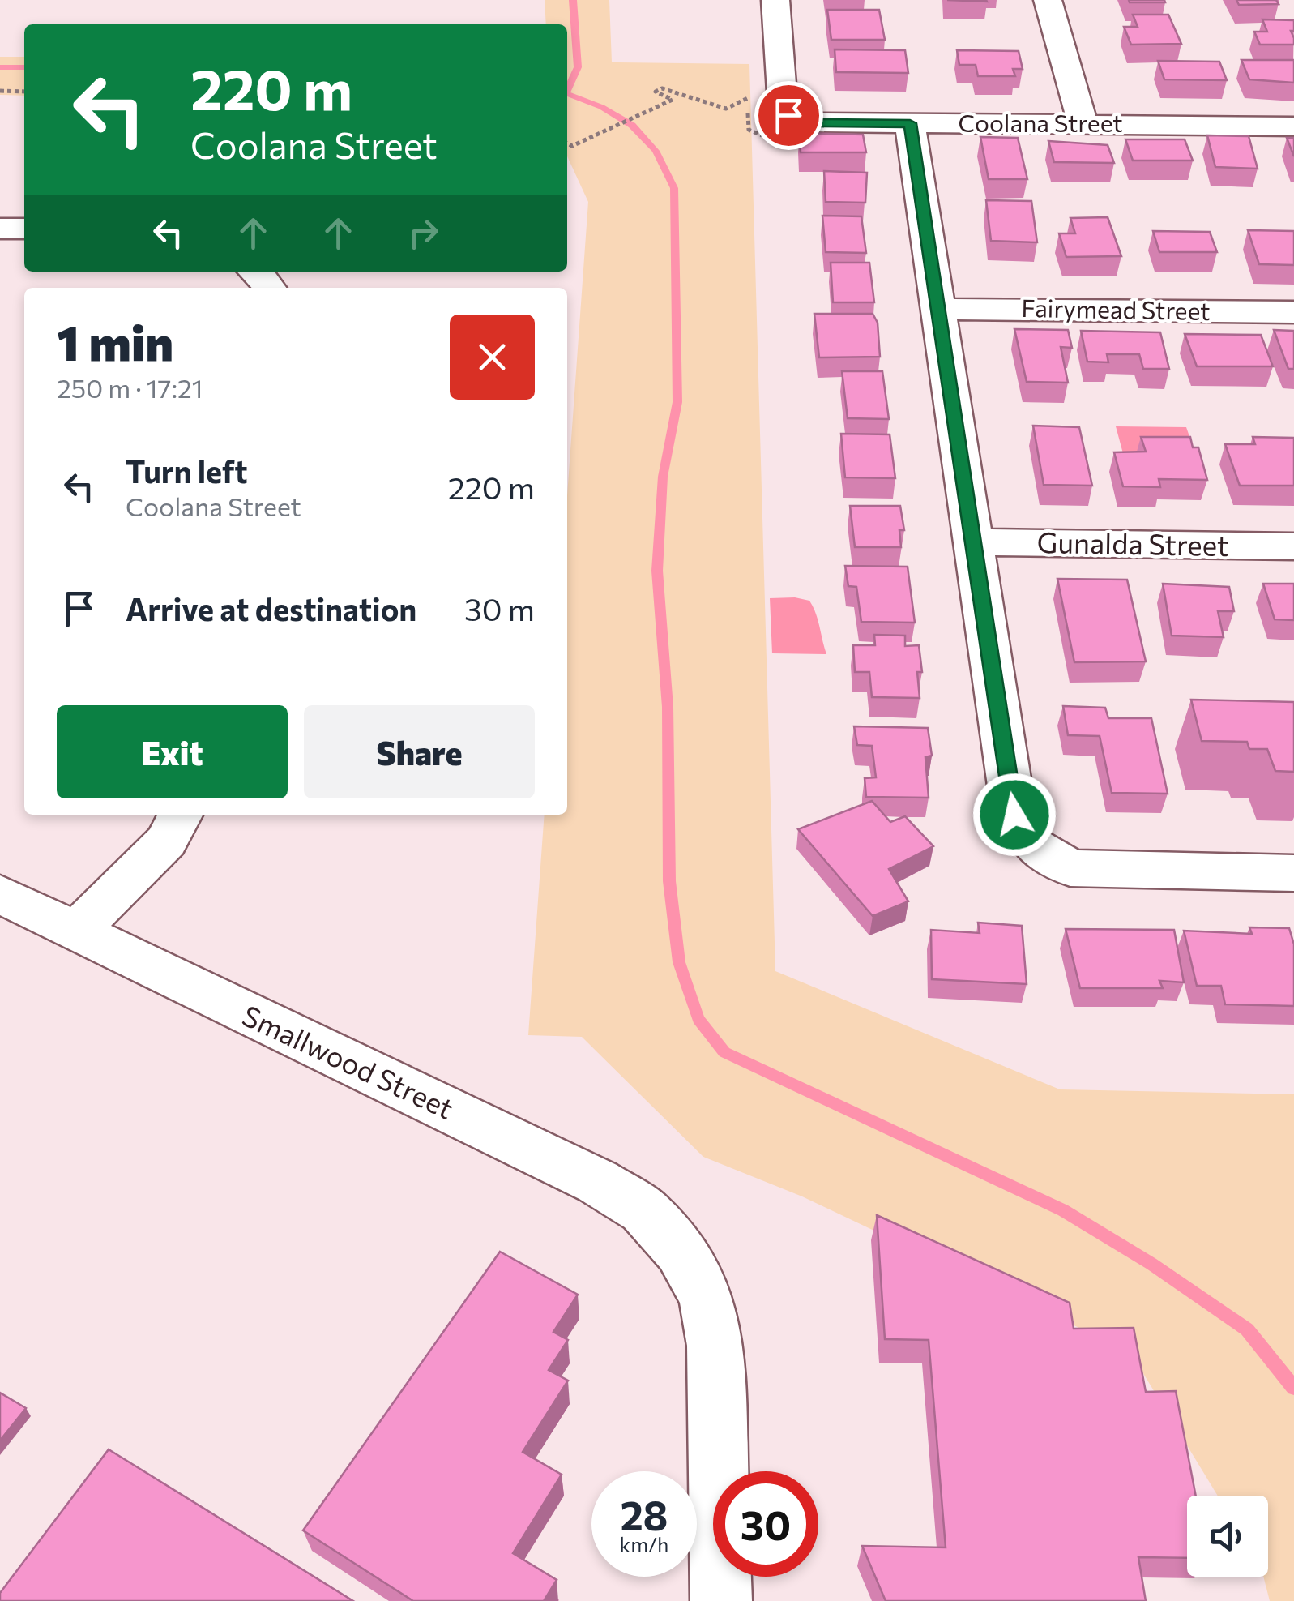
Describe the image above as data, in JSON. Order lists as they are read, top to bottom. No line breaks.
{"streets":{"street":["Coolana Street","Fairymead Street","Gunalda Street","Smallwood Street"]},"page":{"turn":["220 m","Coolana Street"],"heading":["1 min","250 m · 17:21"],"list":[{"name":"Turn left","note":"Coolana Street","value":"220 m"},{"name":"Arrive at destination","value":"30 m"}],"buttons":["Exit","Share"],"speed":"28 km/h","limit":"30"}}
